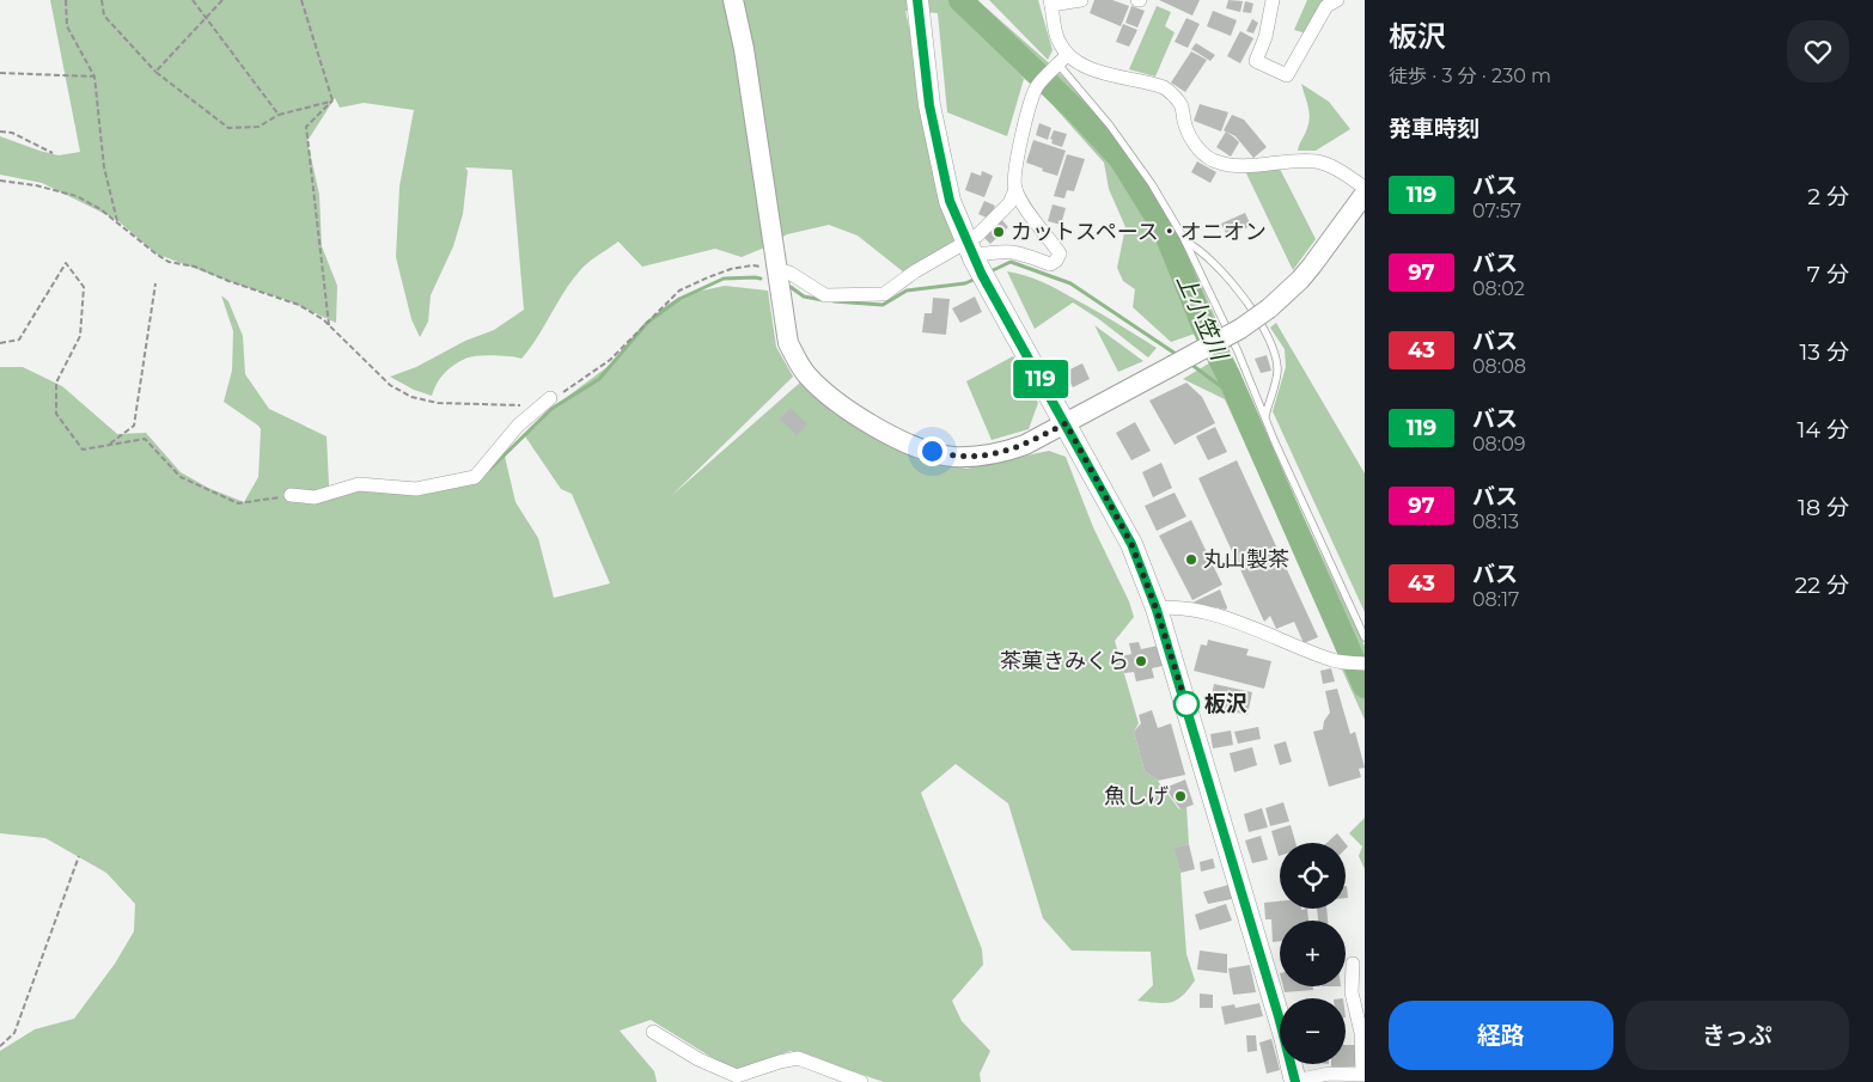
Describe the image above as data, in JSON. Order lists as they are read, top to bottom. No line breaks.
{"water":["上小笠川"],"places":["カットスペース・オニオン","丸山製茶","茶菓きみくら","板沢","魚しげ"],"lines":["bus line 119"],"page":{"on_map":"119","heading":[["板沢","徒歩 · 3 分 · 230 m"],"発車時刻"],"list":[{"mark":"119","name":"バス","note":"07:57","value":"2 分"},{"mark":"97","name":"バス","note":"08:02","value":"7 分"},{"mark":"43","name":"バス","note":"08:08","value":"13 分"},{"mark":"119","name":"バス","note":"08:09","value":"14 分"},{"mark":"97","name":"バス","note":"08:13","value":"18 分"},{"mark":"43","name":"バス","note":"08:17","value":"22 分"}],"map_buttons":["+","−"],"buttons":["経路","きっぷ"]}}
